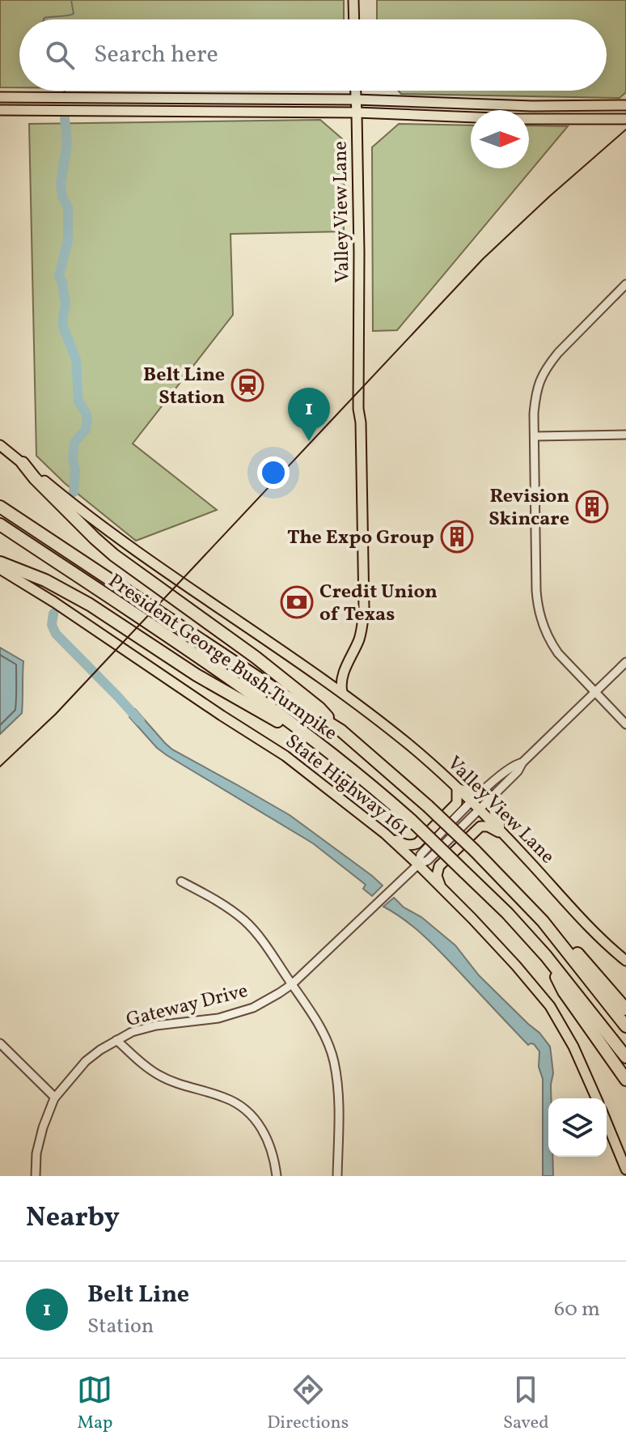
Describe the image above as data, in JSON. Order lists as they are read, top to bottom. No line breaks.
{"streets":{"highway":["President George Bush Turnpike"],"main road":["Valley View Lane","State Highway 161"],"street":["Gateway Drive"]},"crossings":[["Valley View Lane","Gateway Drive"],["State Highway 161","Gateway Drive"]],"places":{"station":["Belt Line Station"],"building":["Revision Skincare","The Expo Group"],"bank":["Credit Union of Texas"]},"north":"right","page":{"search":"Search here","pins":"1","heading":"Nearby","list":[{"mark":"1","name":"Belt Line","note":"Station","value":"60 m"}],"nav":["Map","Directions","Saved"]}}
